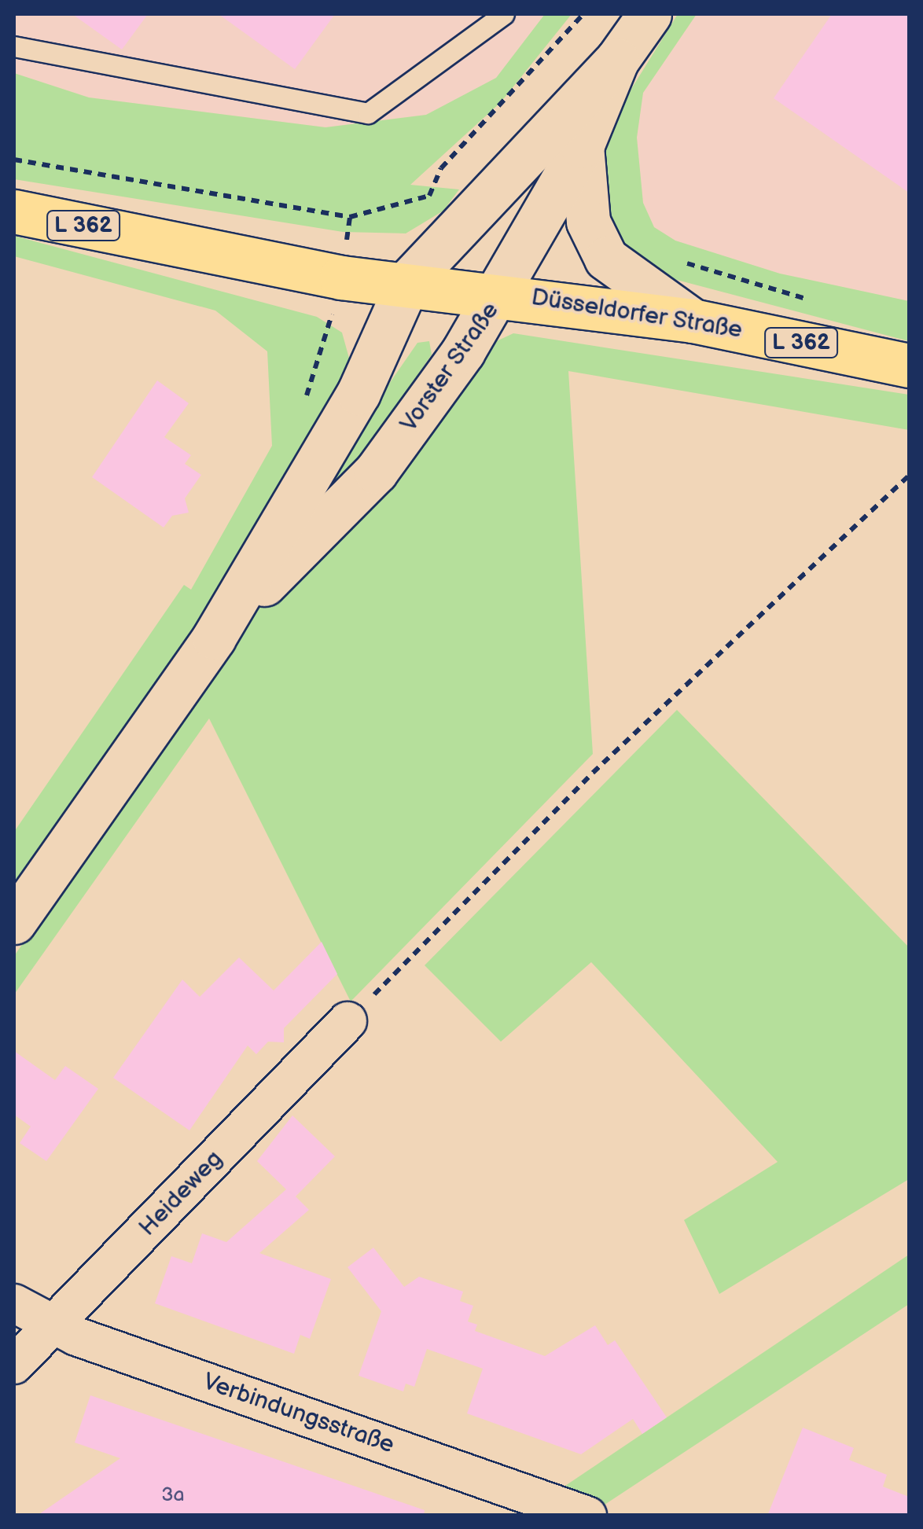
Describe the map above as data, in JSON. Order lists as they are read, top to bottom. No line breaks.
{"streets":{"main road":["L 362","Düsseldorfer Straße"],"street":["Vorster Straße","Heideweg","Verbindungsstraße"]},"crossings":[["L 362","Düsseldorfer Straße"],["L 362","Vorster Straße"],["Düsseldorfer Straße","Vorster Straße"],["Heideweg","Verbindungsstraße"]],"house_numbers":["3a"]}
